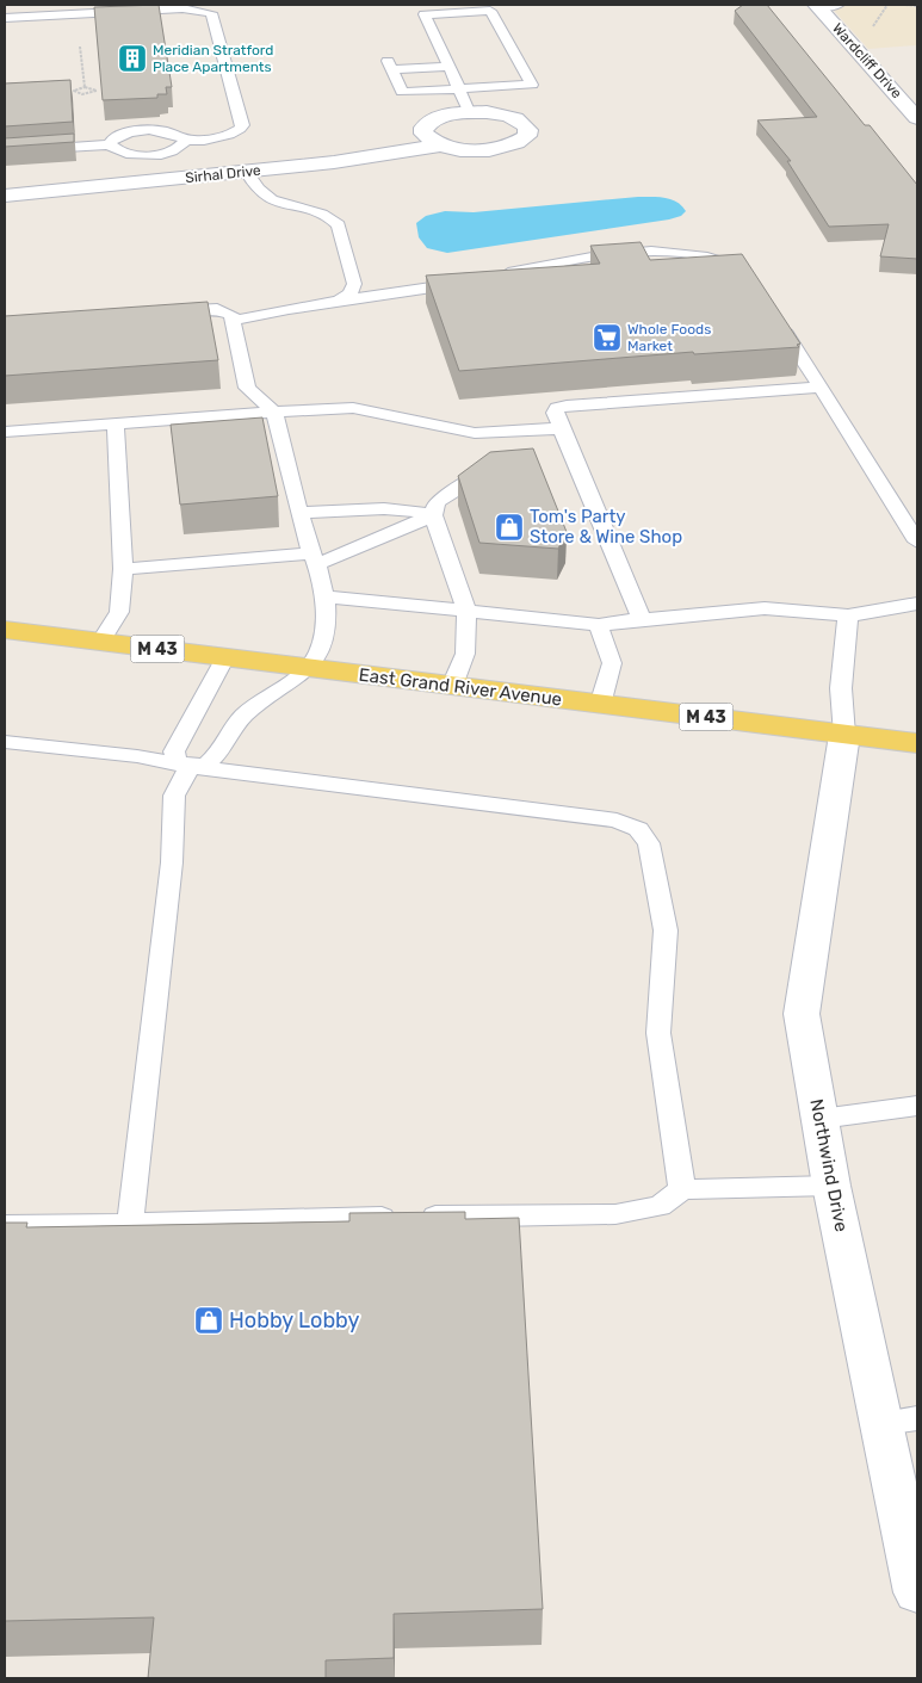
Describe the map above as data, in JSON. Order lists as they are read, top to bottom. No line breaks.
{"streets":{"main road":["M 43","East Grand River Avenue"],"street":["Wardcliff Drive","Sirhal Drive","Northwind Drive"]},"crossings":[["East Grand River Avenue","Northwind Drive"]],"places":{"building":["Meridian Stratford Place Apartments"],"supermarket":["Whole Foods Market"],"shop":["Tom's Party Store & Wine Shop","Hobby Lobby"]}}
